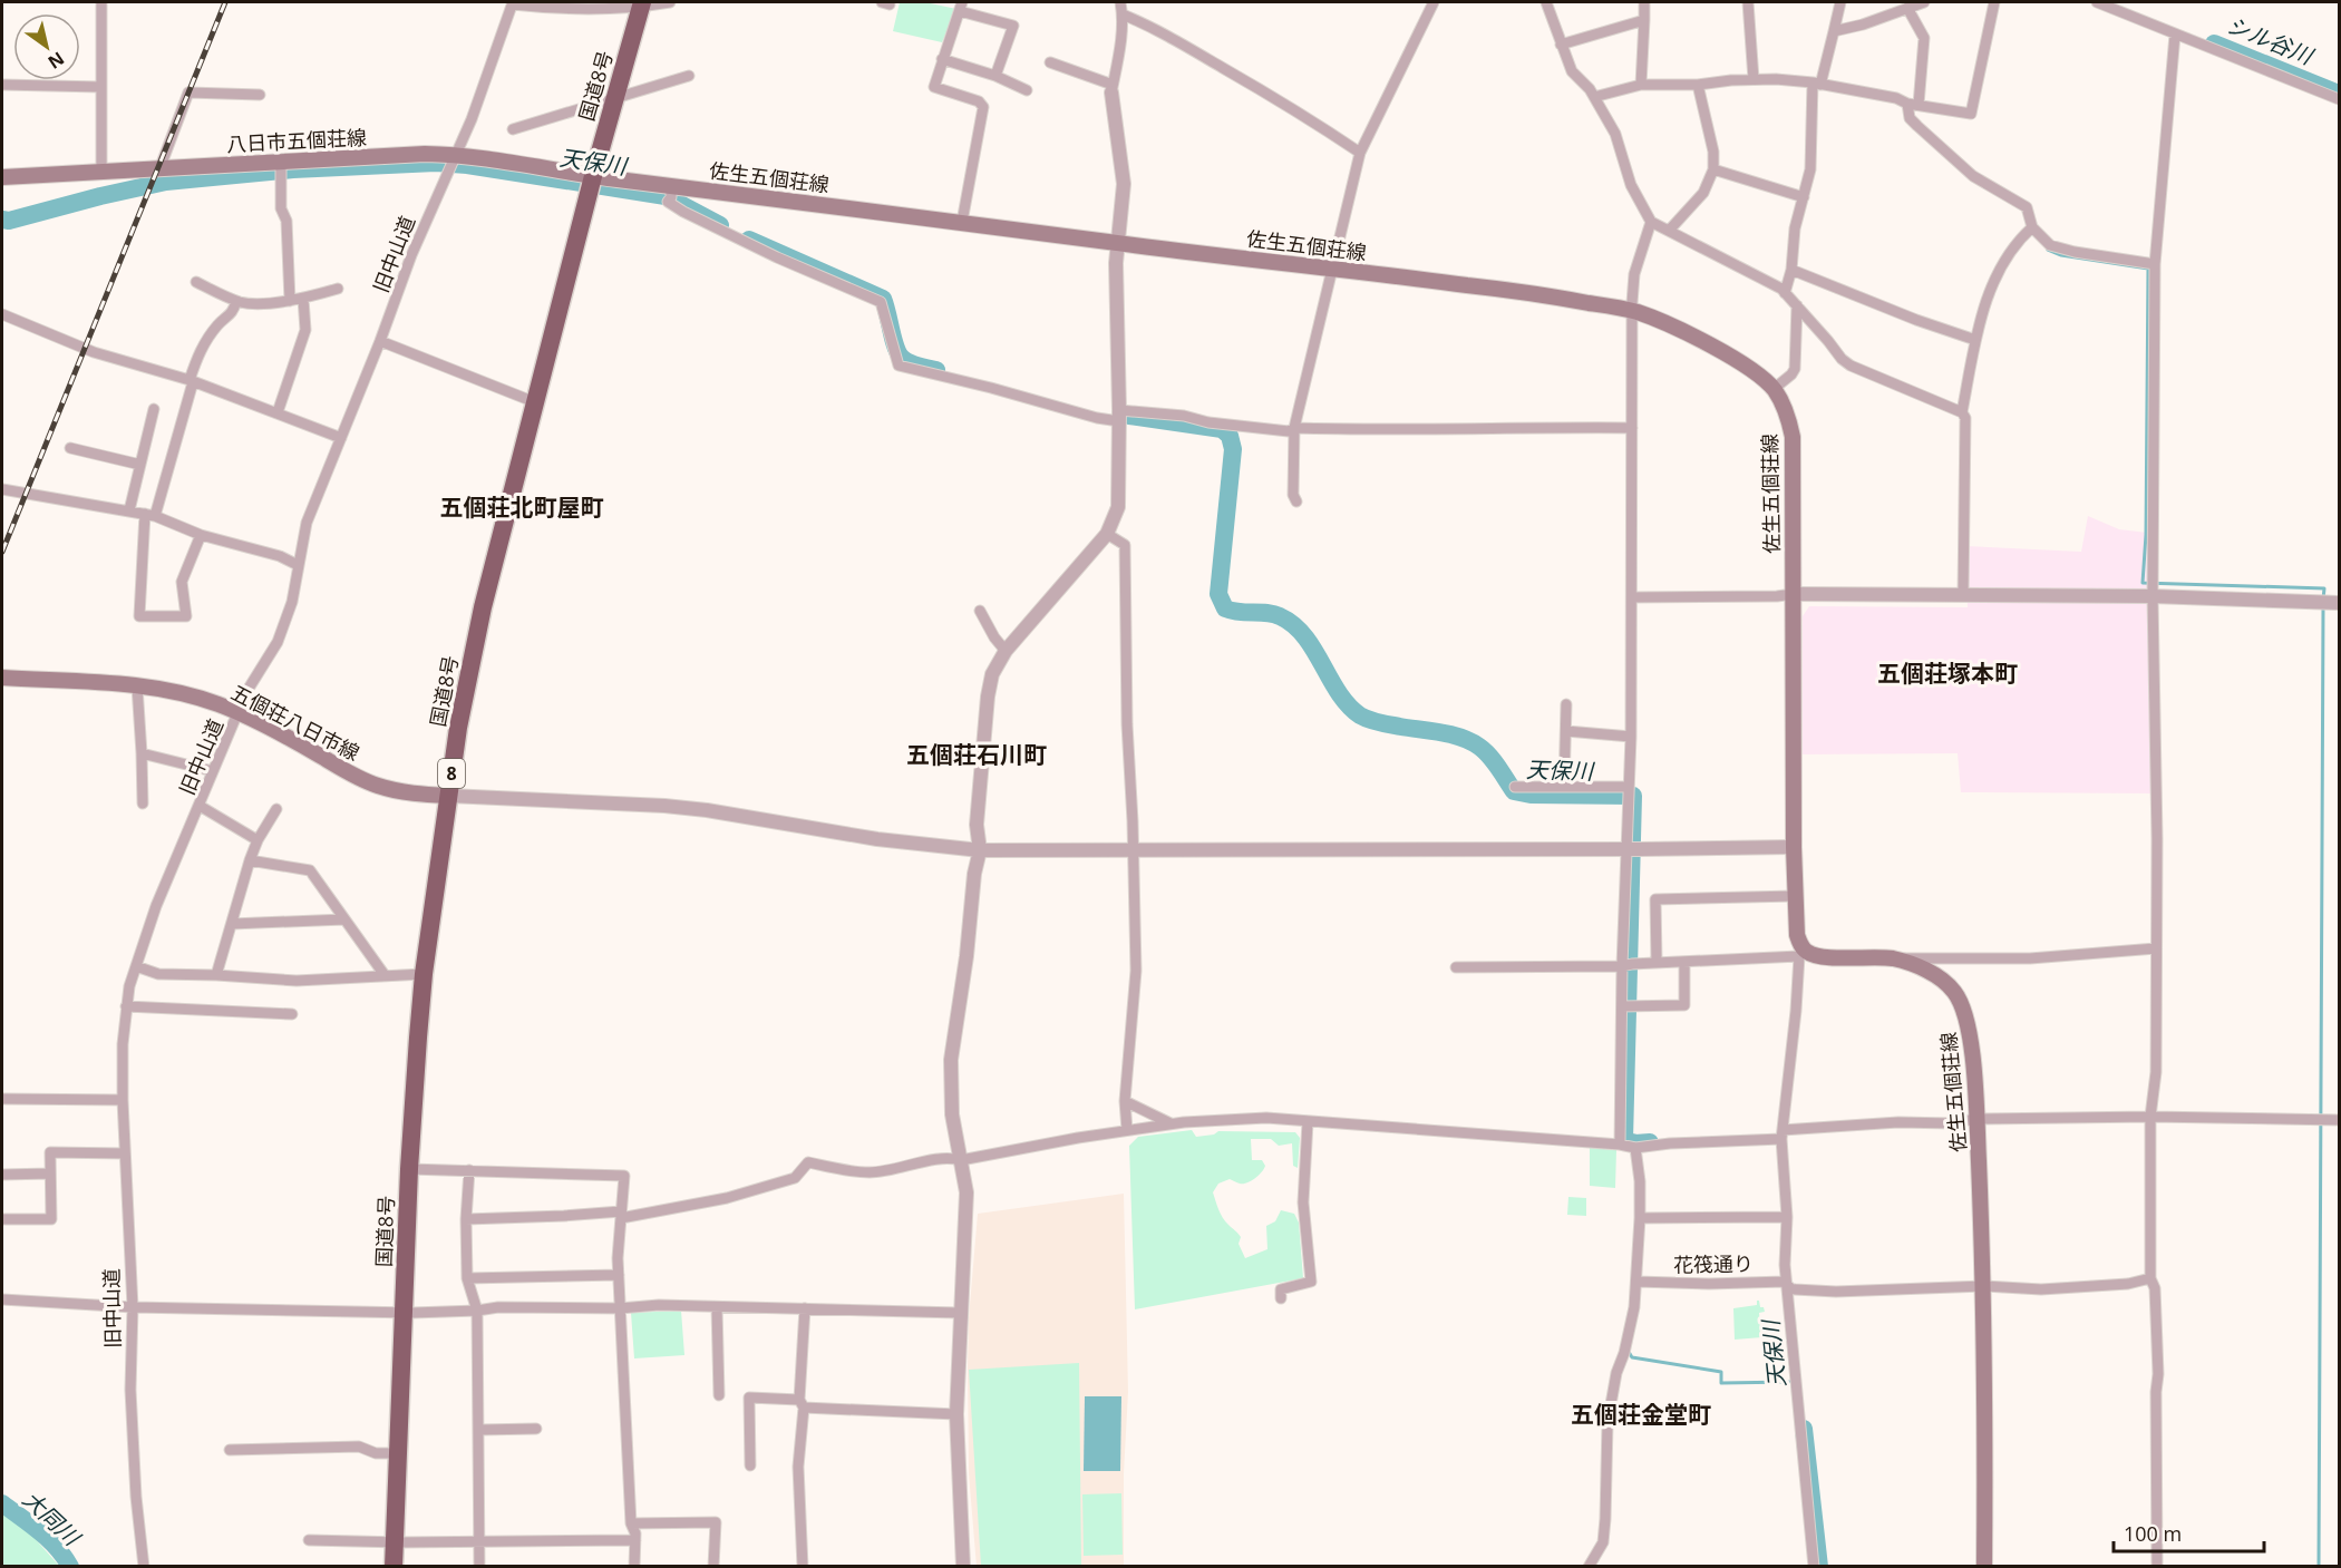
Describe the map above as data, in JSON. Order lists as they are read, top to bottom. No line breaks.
{"streets":{"highway":["国道8号","8"],"main road":["八日市五個荘線","佐生五個荘線","五個荘八日市線"],"street":["旧中山道","花筏通り"]},"crossings":[["国道8号","八日市五個荘線"],["国道8号","佐生五個荘線"],["国道8号","五個荘八日市線"],["八日市五個荘線","佐生五個荘線"],["八日市五個荘線","旧中山道"],["佐生五個荘線","花筏通り"],["旧中山道","五個荘八日市線"]],"districts":["五個荘北町屋町","五個荘塚本町","五個荘石川町","五個荘金堂町"],"water":["シル谷川","天保川","大同川"],"scale_bar":"100 m","north":"bottom right"}
